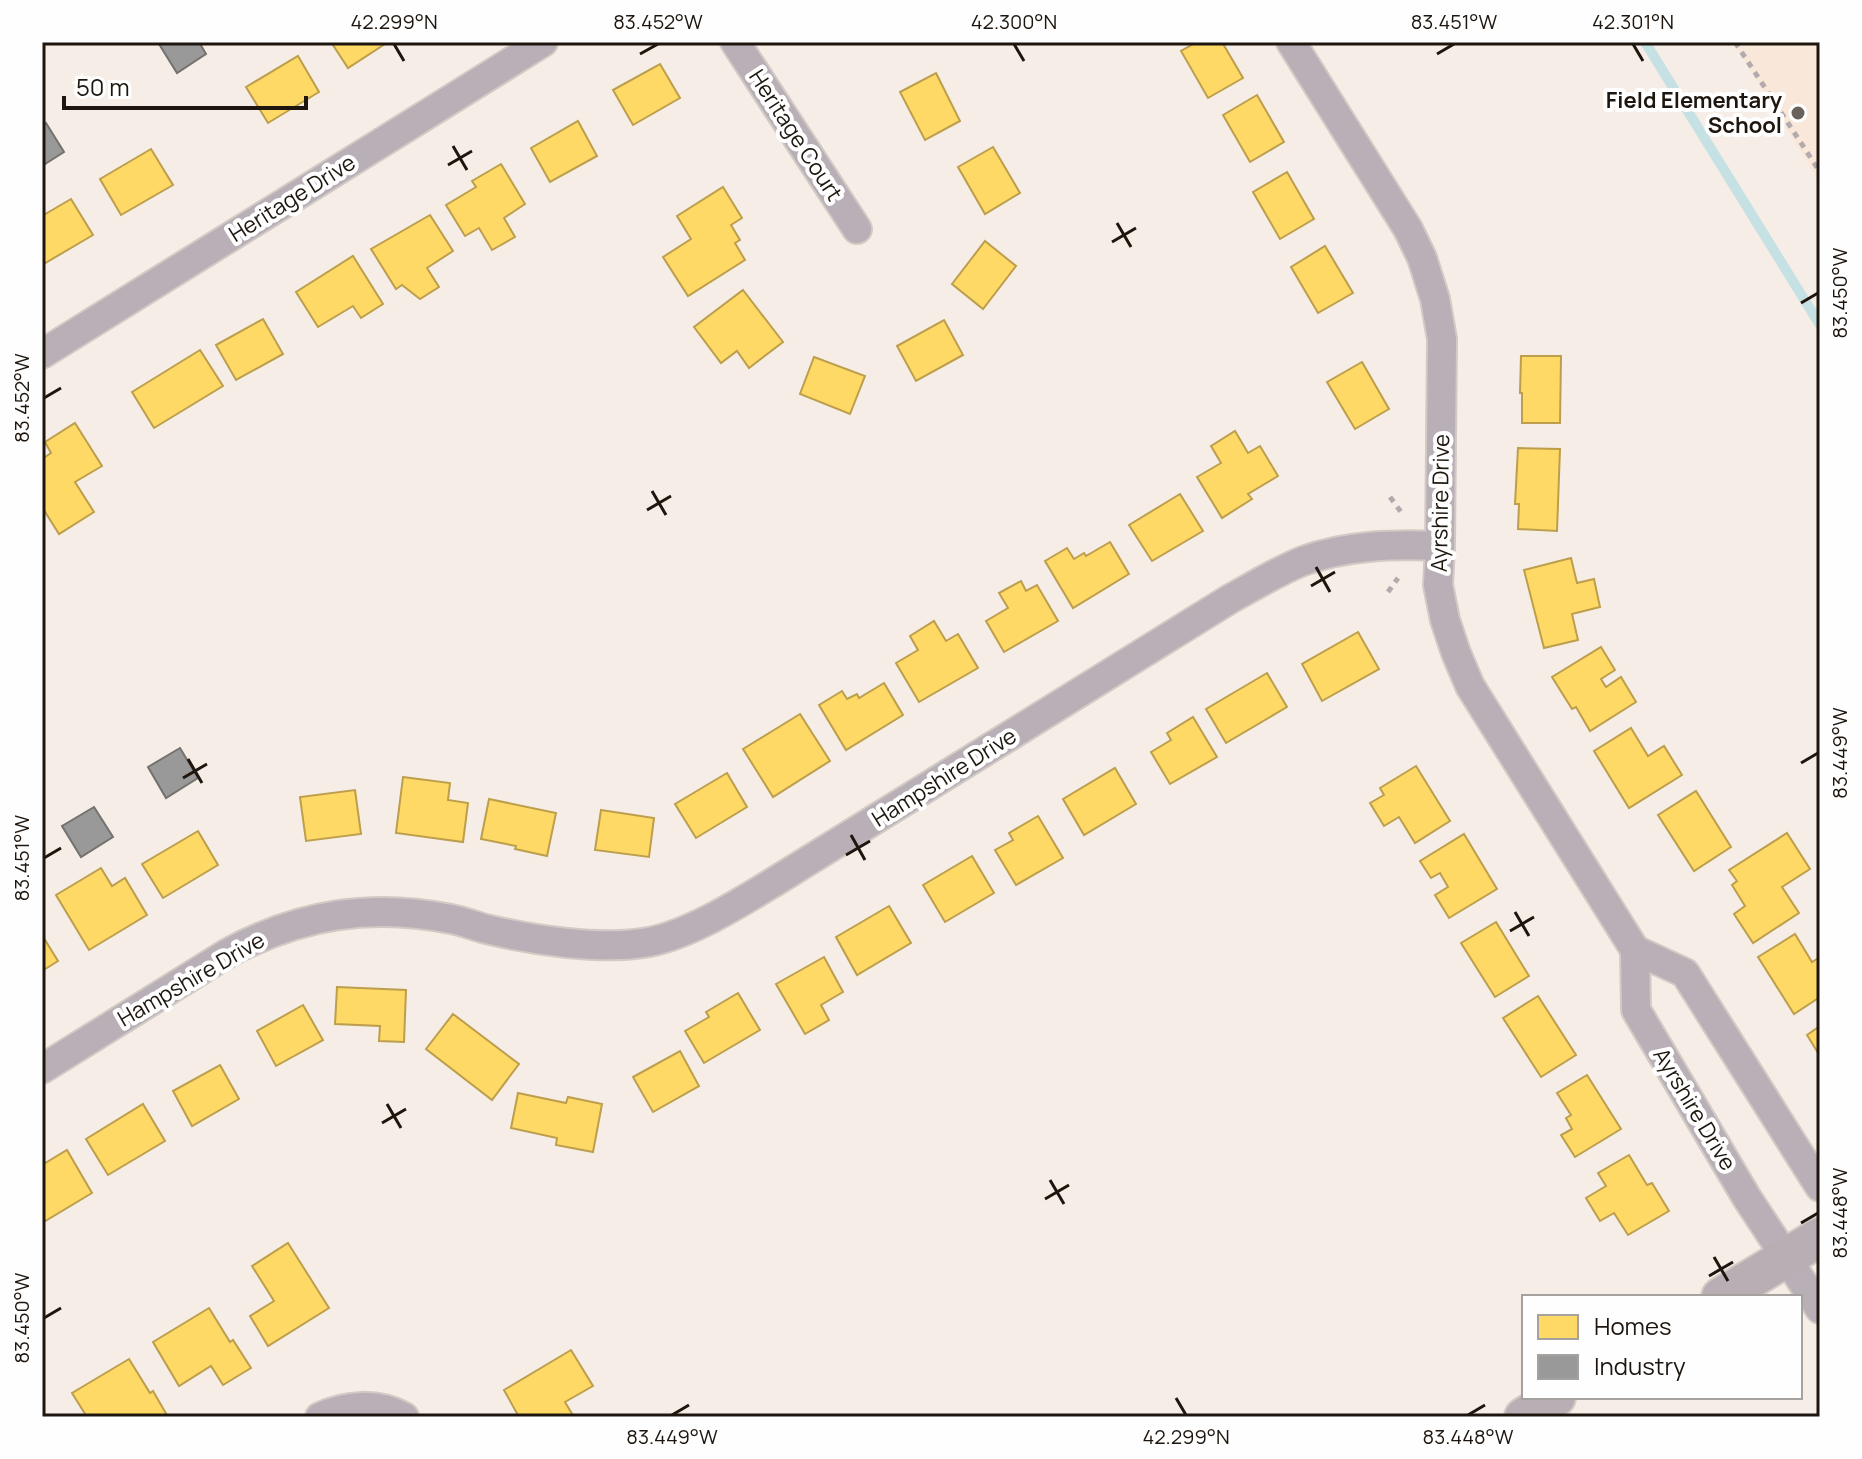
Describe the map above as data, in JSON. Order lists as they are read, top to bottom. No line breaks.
{"streets":{"street":["Heritage Court","Heritage Drive","Ayrshire Drive","Hampshire Drive"]},"crossings":[["Ayrshire Drive","Hampshire Drive"]],"places":["Field Elementary School"],"legend":["Homes","Industry"],"scale_bar":"50 m","coordinates":["42.299°N","83.452°W","42.300°N","83.451°W","42.301°N","83.450°W","83.449°W","83.448°W"]}
